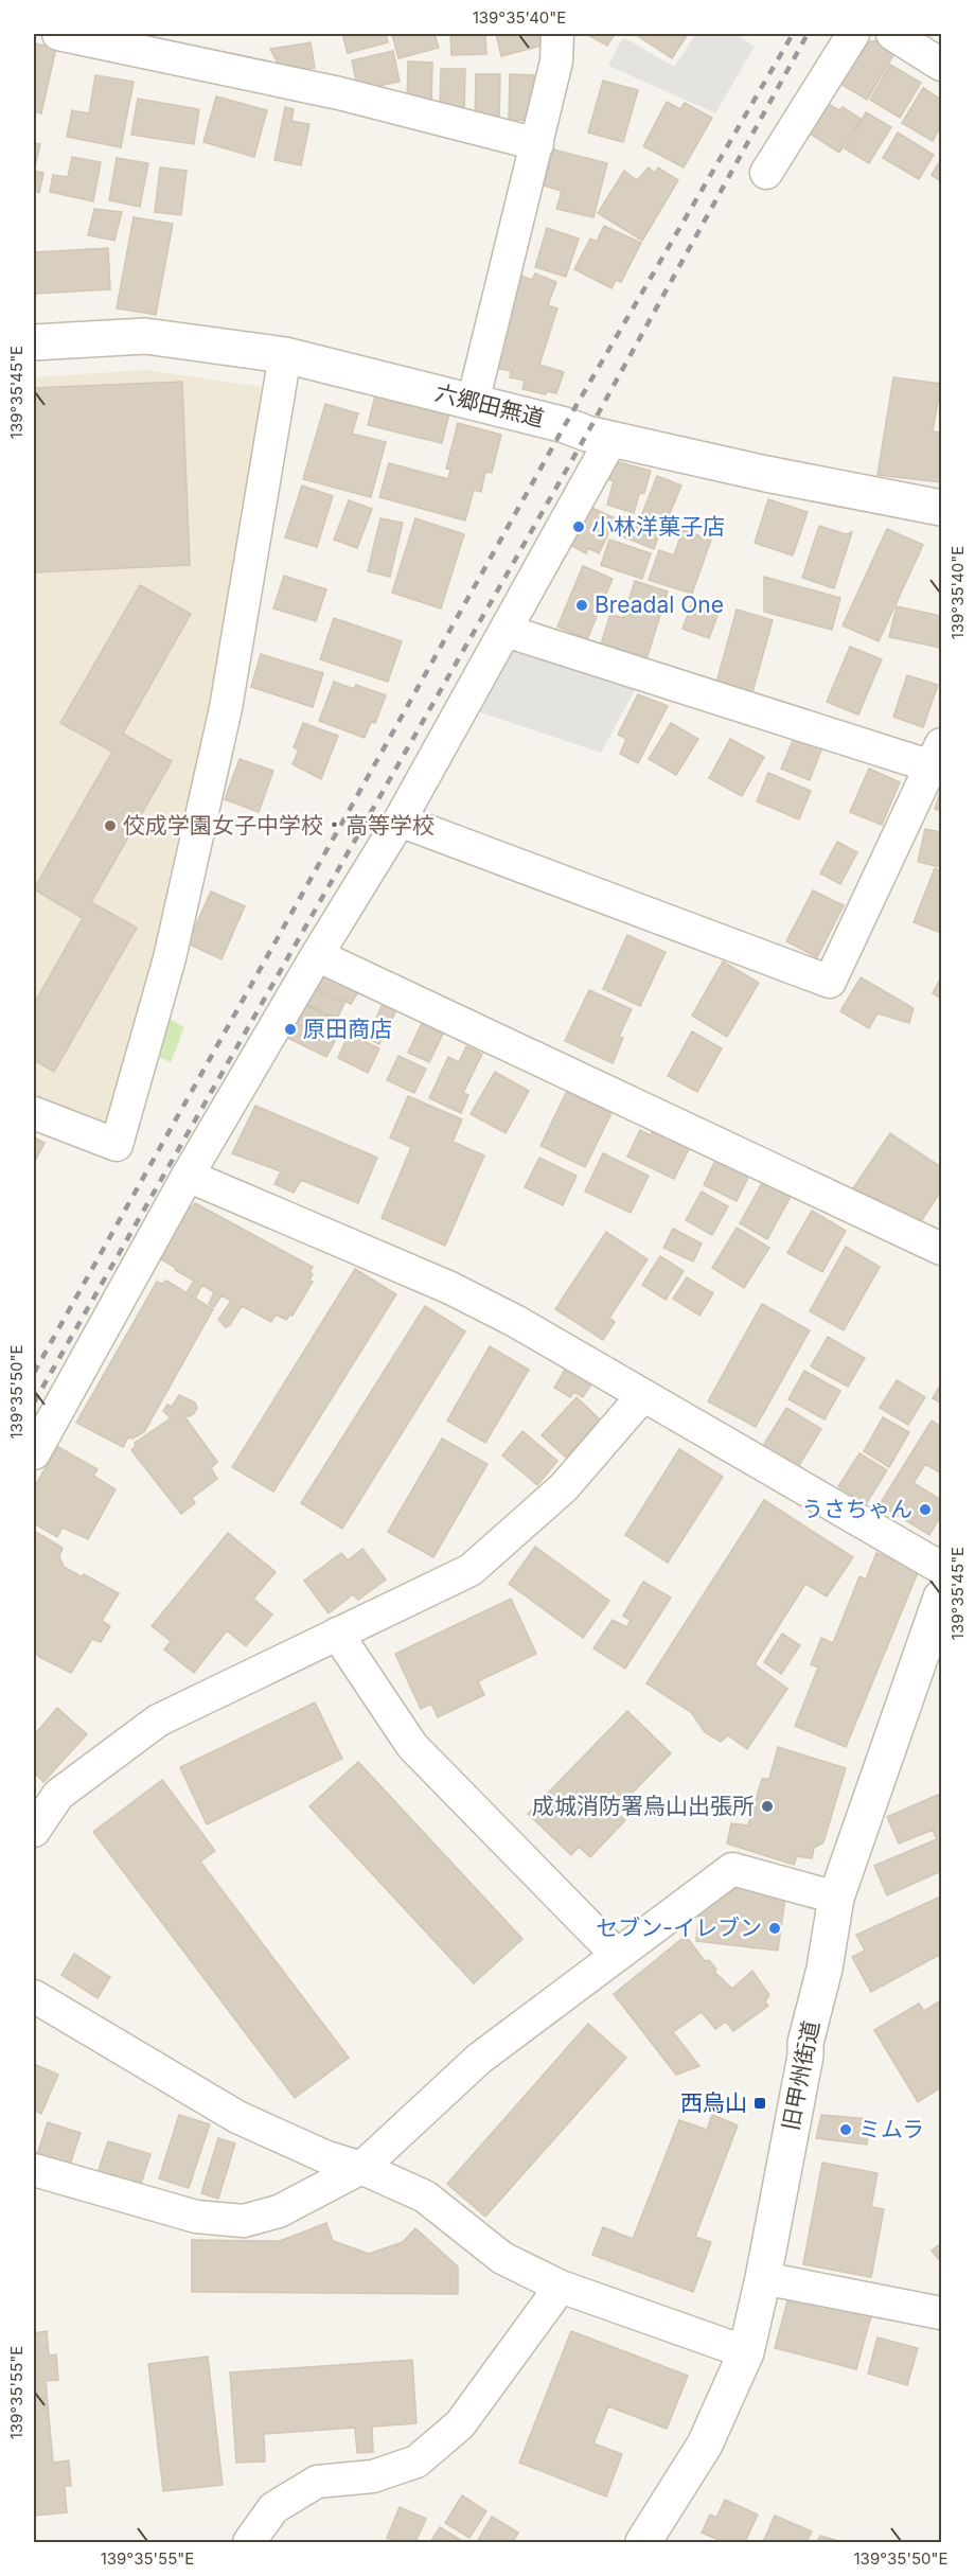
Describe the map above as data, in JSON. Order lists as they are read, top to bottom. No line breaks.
{"streets":{"street":["六郷田無道","旧甲州街道"]},"places":{"other":["小林洋菓子店","Breadal One","佼成学園女子中学校・高等学校","原田商店","うさちゃん","成城消防署烏山出張所","セブン-イレブン","ミムラ"],"transit":["西烏山"]},"coordinates":["139°35'40\"E","139°35'45\"E","139°35'50\"E","139°35'55\"E"]}
